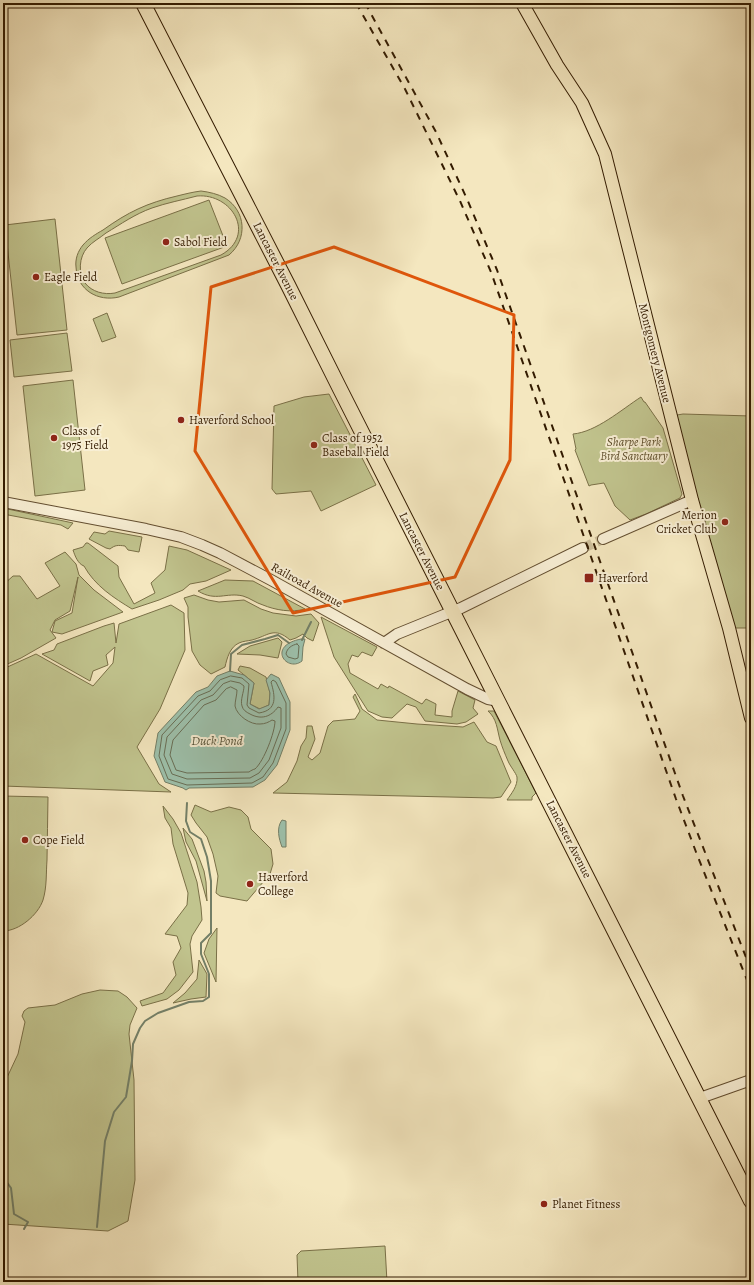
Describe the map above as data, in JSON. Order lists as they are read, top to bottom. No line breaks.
{"streets":{"highway":["Lancaster Avenue"],"main road":["Montgomery Avenue"],"street":["Railroad Avenue"]},"crossings":[["Lancaster Avenue","Railroad Avenue"]],"water":["Duck Pond"],"parks":["Sharpe Park Bird Sanctuary"],"places":{"other":["Sabol Field","Eagle Field","Haverford School","Class of 1975 Field","Class of 1952 Baseball Field","Merion Cricket Club","Cope Field","Haverford College","Planet Fitness"],"transit":["Haverford"]}}
